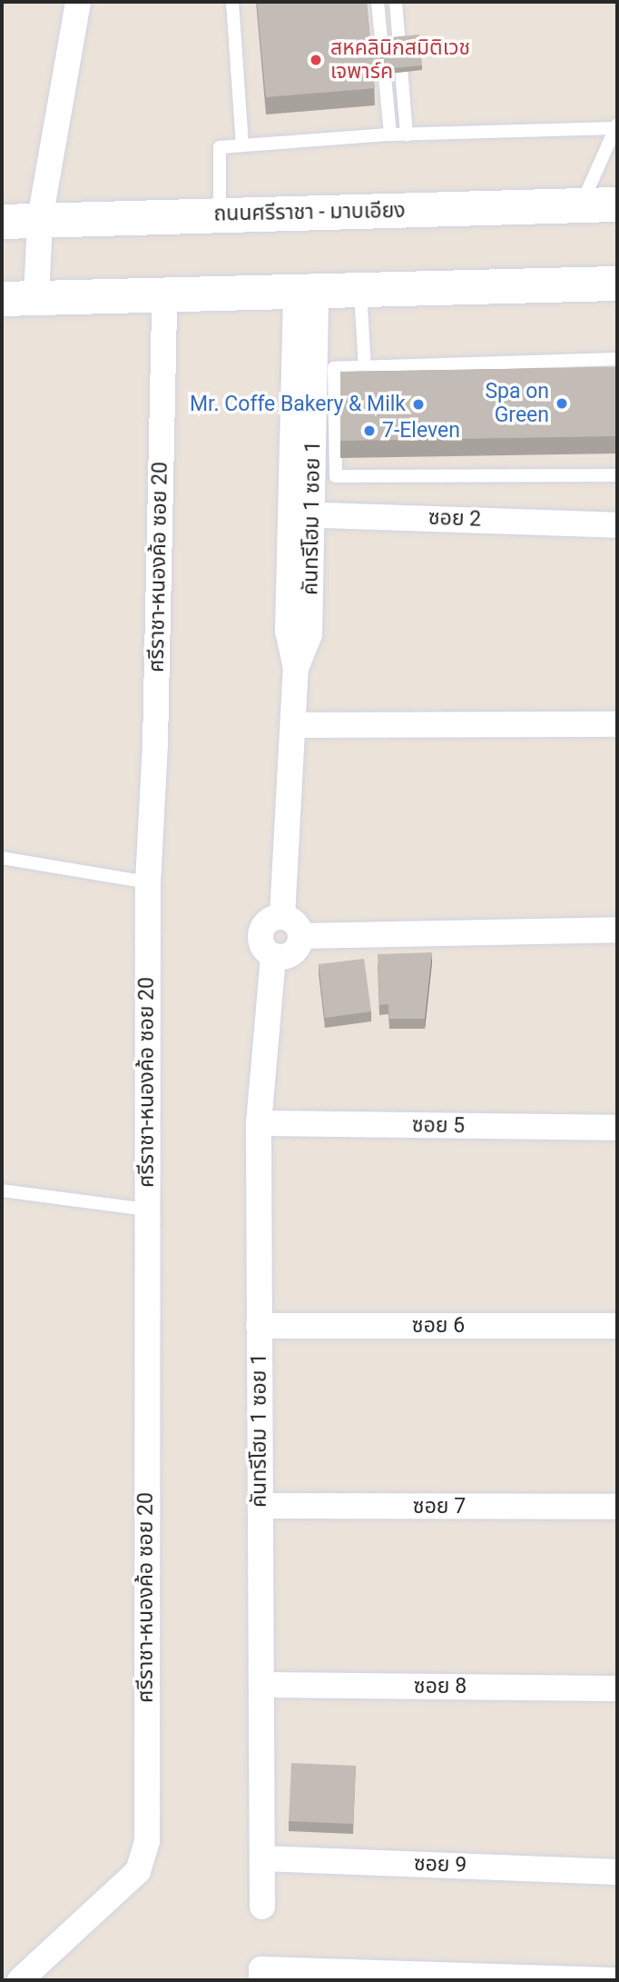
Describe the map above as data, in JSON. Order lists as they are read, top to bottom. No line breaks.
{"streets":{"main road":["ถนนศรีราชา - มาบเอียง"],"street":["คันทรีโฮม 1 ซอย 1","ซอย 2","ศรีราชา-หนองค้อ ซอย 20","ซอย 5","ซอย 6","ซอย 7","ซอย 8","ซอย 9"]},"crossings":[["คันทรีโฮม 1 ซอย 1","ซอย 2"],["คันทรีโฮม 1 ซอย 1","ซอย 5"],["คันทรีโฮม 1 ซอย 1","ซอย 6"],["คันทรีโฮม 1 ซอย 1","ซอย 7"],["คันทรีโฮม 1 ซอย 1","ซอย 8"],["คันทรีโฮม 1 ซอย 1","ซอย 9"]],"places":["สหคลินิกสมิติเวช เจพาร์ค","Spa on Green","Mr. Coffe Bakery & Milk","7-Eleven"]}
